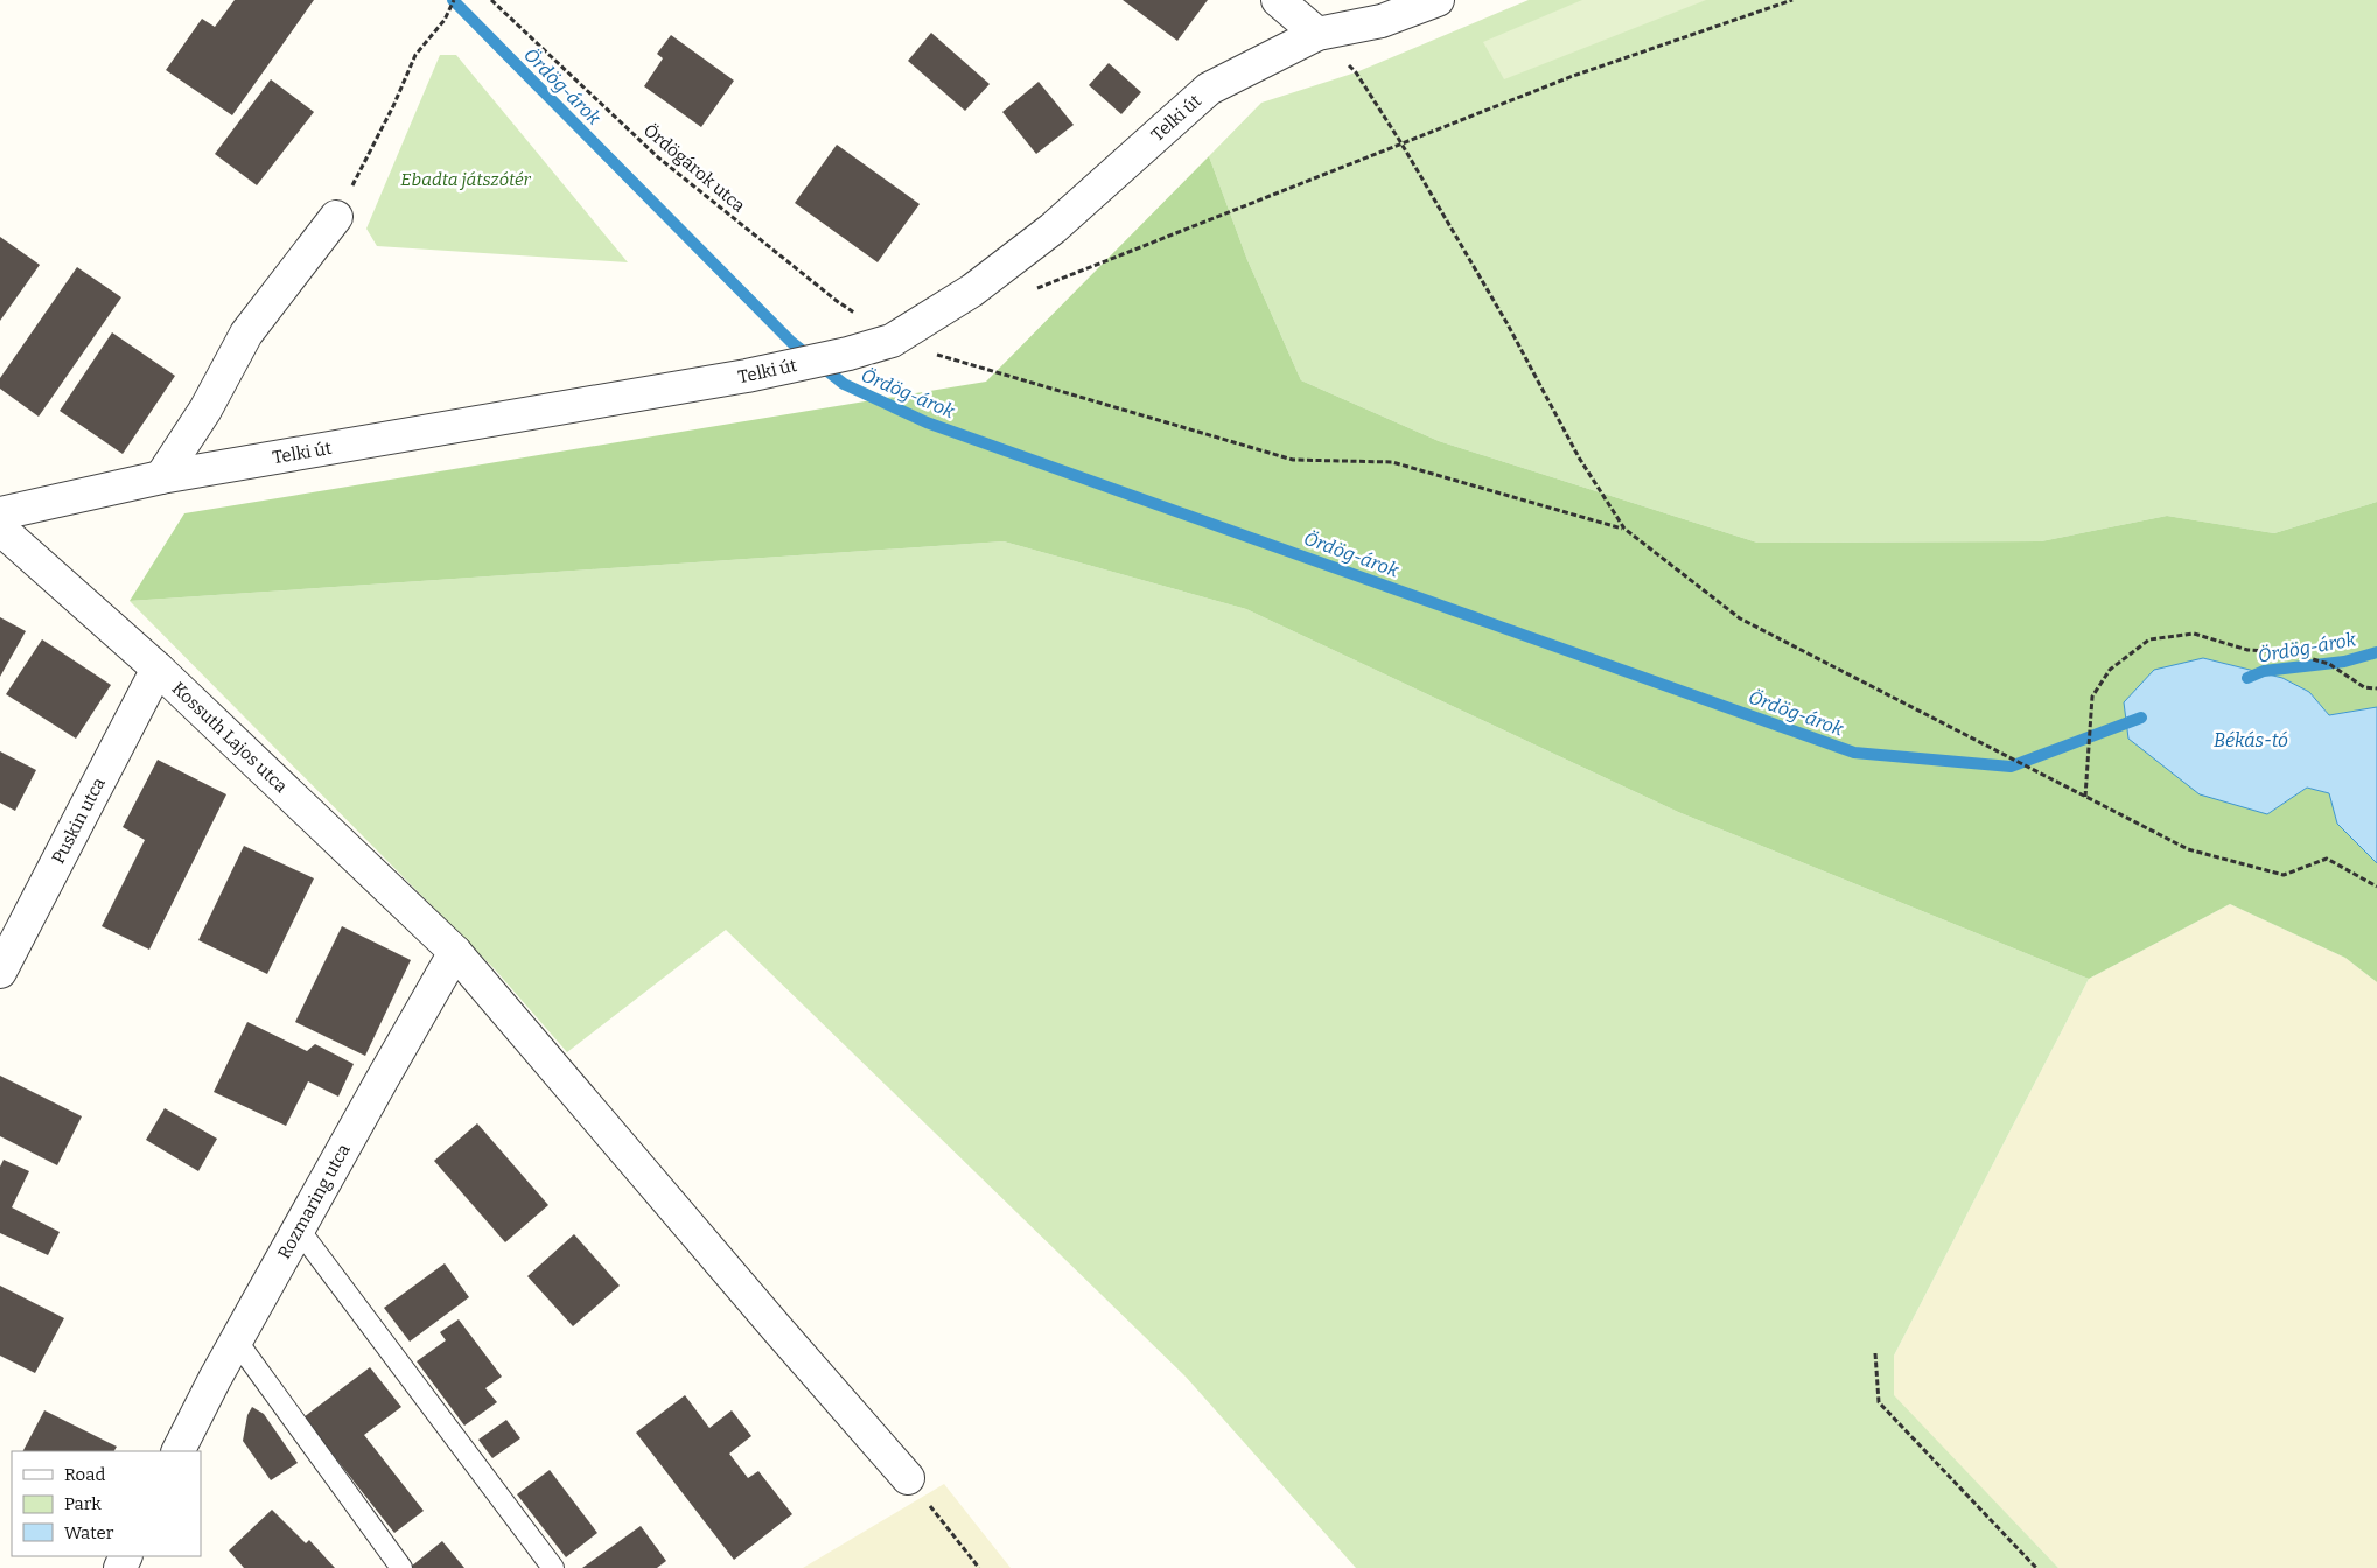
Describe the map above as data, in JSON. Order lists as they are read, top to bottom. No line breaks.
{"streets":{"street":["Telki út","Kossuth Lajos utca","Puskin utca","Rozmaring utca"],"path":["Ördögárok utca"]},"crossings":[["Telki út","Ördögárok utca"],["Kossuth Lajos utca","Puskin utca"],["Kossuth Lajos utca","Rozmaring utca"]],"water":["Ördög-árok","Békás-tó"],"parks":["Ebadta játszótér"],"legend":["Road","Park","Water"]}
